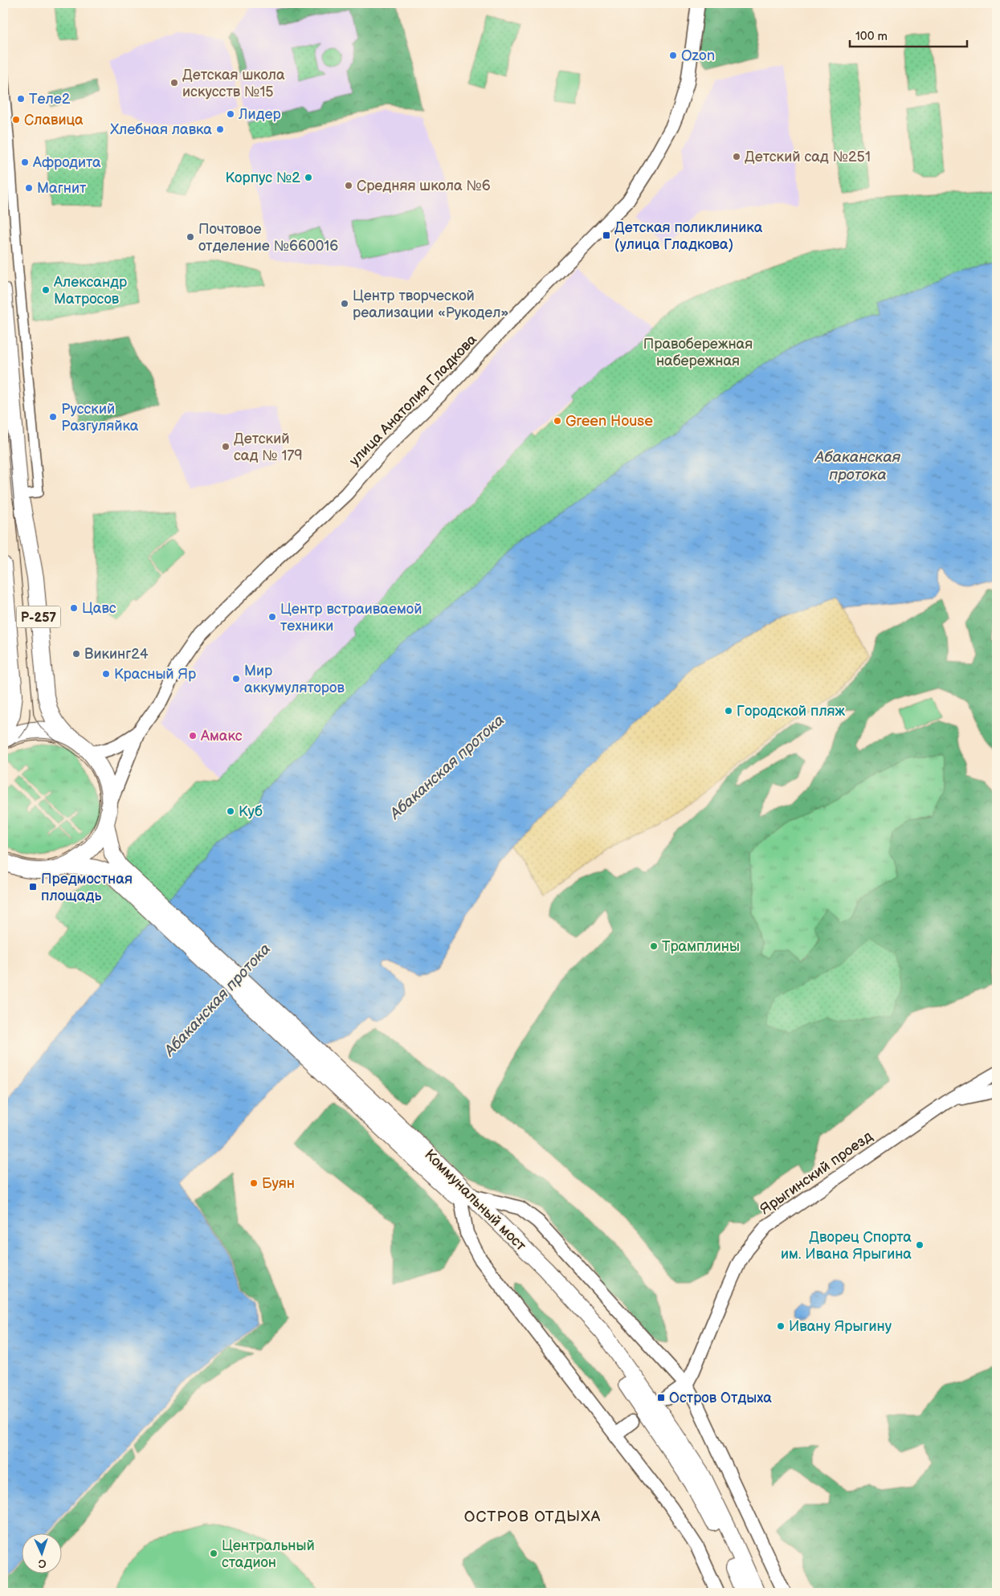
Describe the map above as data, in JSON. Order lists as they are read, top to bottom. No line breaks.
{"streets":{"highway":["Р-257","Коммунальный мост"],"main road":["улица Анатолия Гладкова","Ярыгинский проезд"]},"districts":["ОСТРОВ ОТДЫХА"],"water":["Абаканская протока"],"parks":["Правобережная набережная"],"places":{"other":["Ozon","Детская школа искусств №15","Теле2","Лидер","Славица","Хлебная лавка","Детский сад №251","Афродита","Корпус №2","Средняя школа №6","Магнит","Почтовое отделение №660016","Александр Матросов","Центр творческой реализации «Рукодел»","Русский Разгуляйка","Green House","Детский сад № 179","Цавс","Центр встраиваемой техники","Викинг24","Красный Яр","Мир аккумуляторов","Городской пляж","Амакс","Куб","Трамплины","Буян","Дворец Спорта им. Ивана Ярыгина","Ивану Ярыгину","Центральный стадион"],"transit":["Детская поликлиника (улица Гладкова)","Предмостная площадь","Остров Отдыха"]},"scale_bar":"100 m","north":"bottom"}
